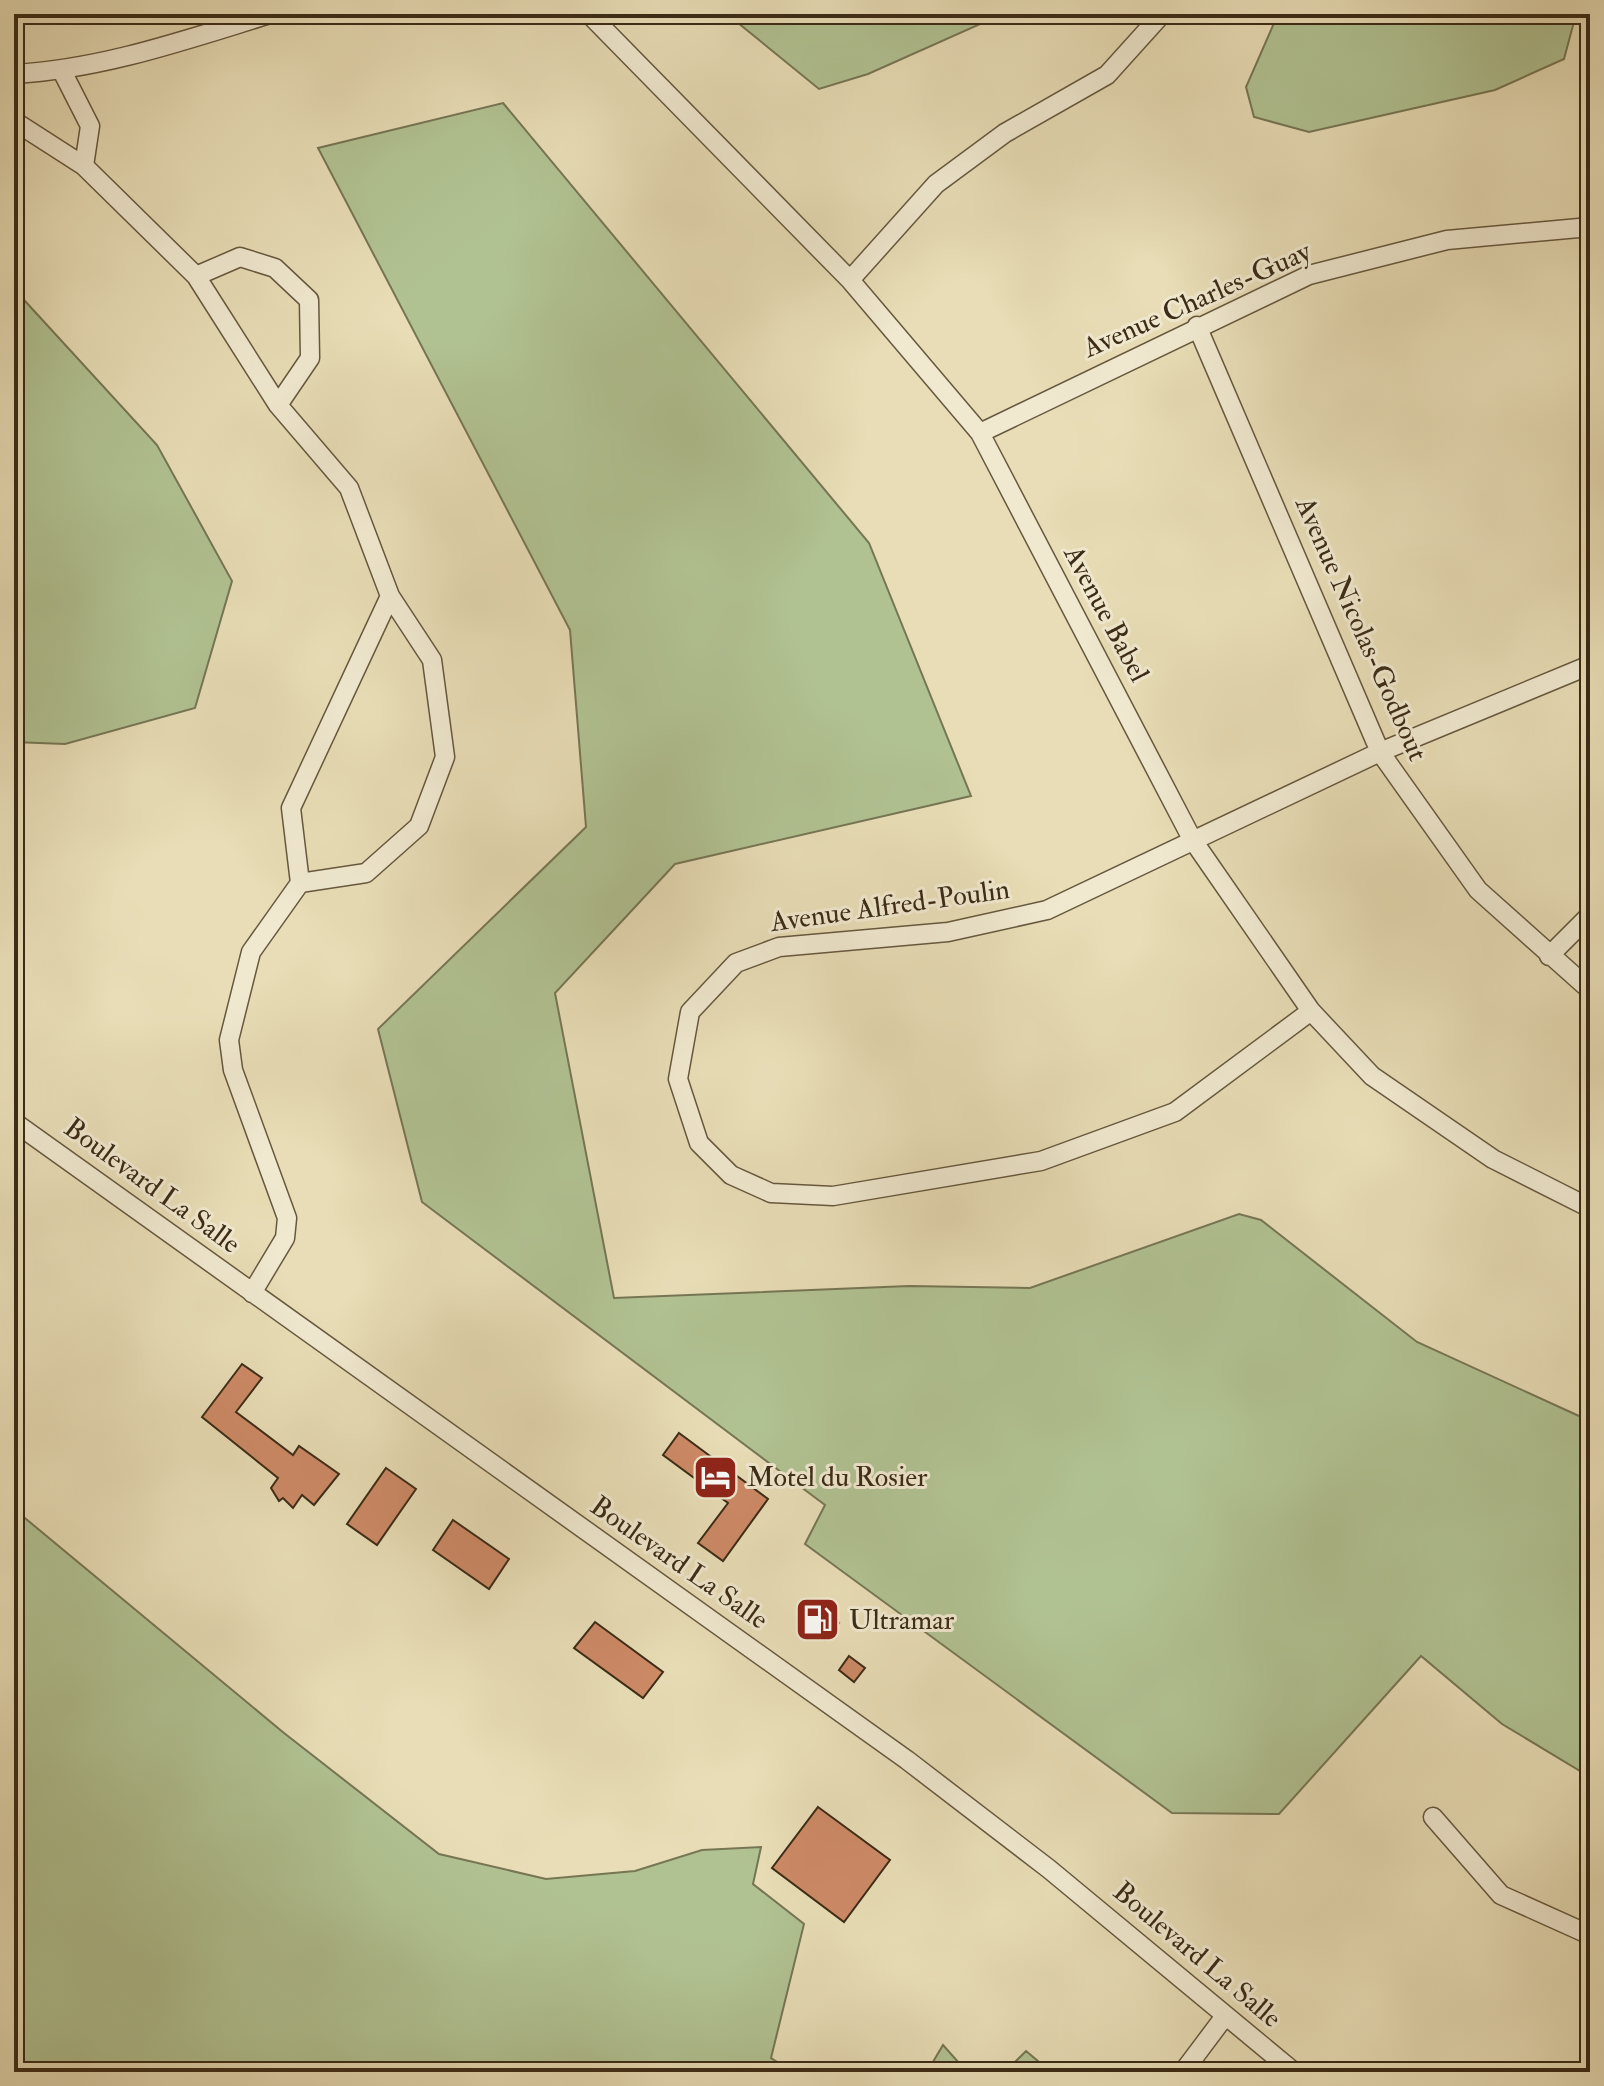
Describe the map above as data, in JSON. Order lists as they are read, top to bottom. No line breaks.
{"streets":{"street":["Avenue Charles-Guay","Avenue Babel","Avenue Nicolas-Godbout","Avenue Alfred-Poulin","Boulevard La Salle"]},"crossings":[["Avenue Charles-Guay","Avenue Babel"],["Avenue Charles-Guay","Avenue Nicolas-Godbout"],["Avenue Babel","Avenue Alfred-Poulin"],["Avenue Nicolas-Godbout","Avenue Alfred-Poulin"]],"places":{"hotel":["Motel du Rosier"],"fuel station":["Ultramar"]}}
